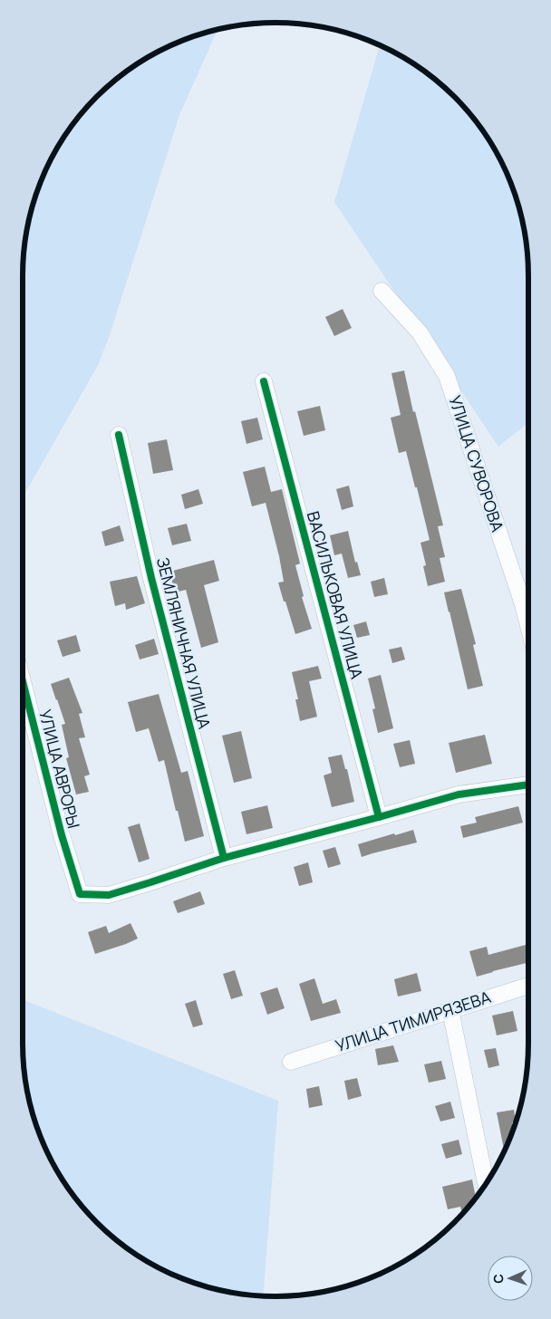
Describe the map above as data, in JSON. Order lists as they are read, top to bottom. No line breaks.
{"streets":{"street":["УЛИЦА СУВОРОВА","ВАСИЛЬКОВАЯ УЛИЦА","ЗЕМЛЯНИЧНАЯ УЛИЦА","УЛИЦА АВРОРЫ","УЛИЦА ТИМИРЯЗЕВА"]},"crossings":[["ЗЕМЛЯНИЧНАЯ УЛИЦА","УЛИЦА АВРОРЫ"]],"north":"left"}
